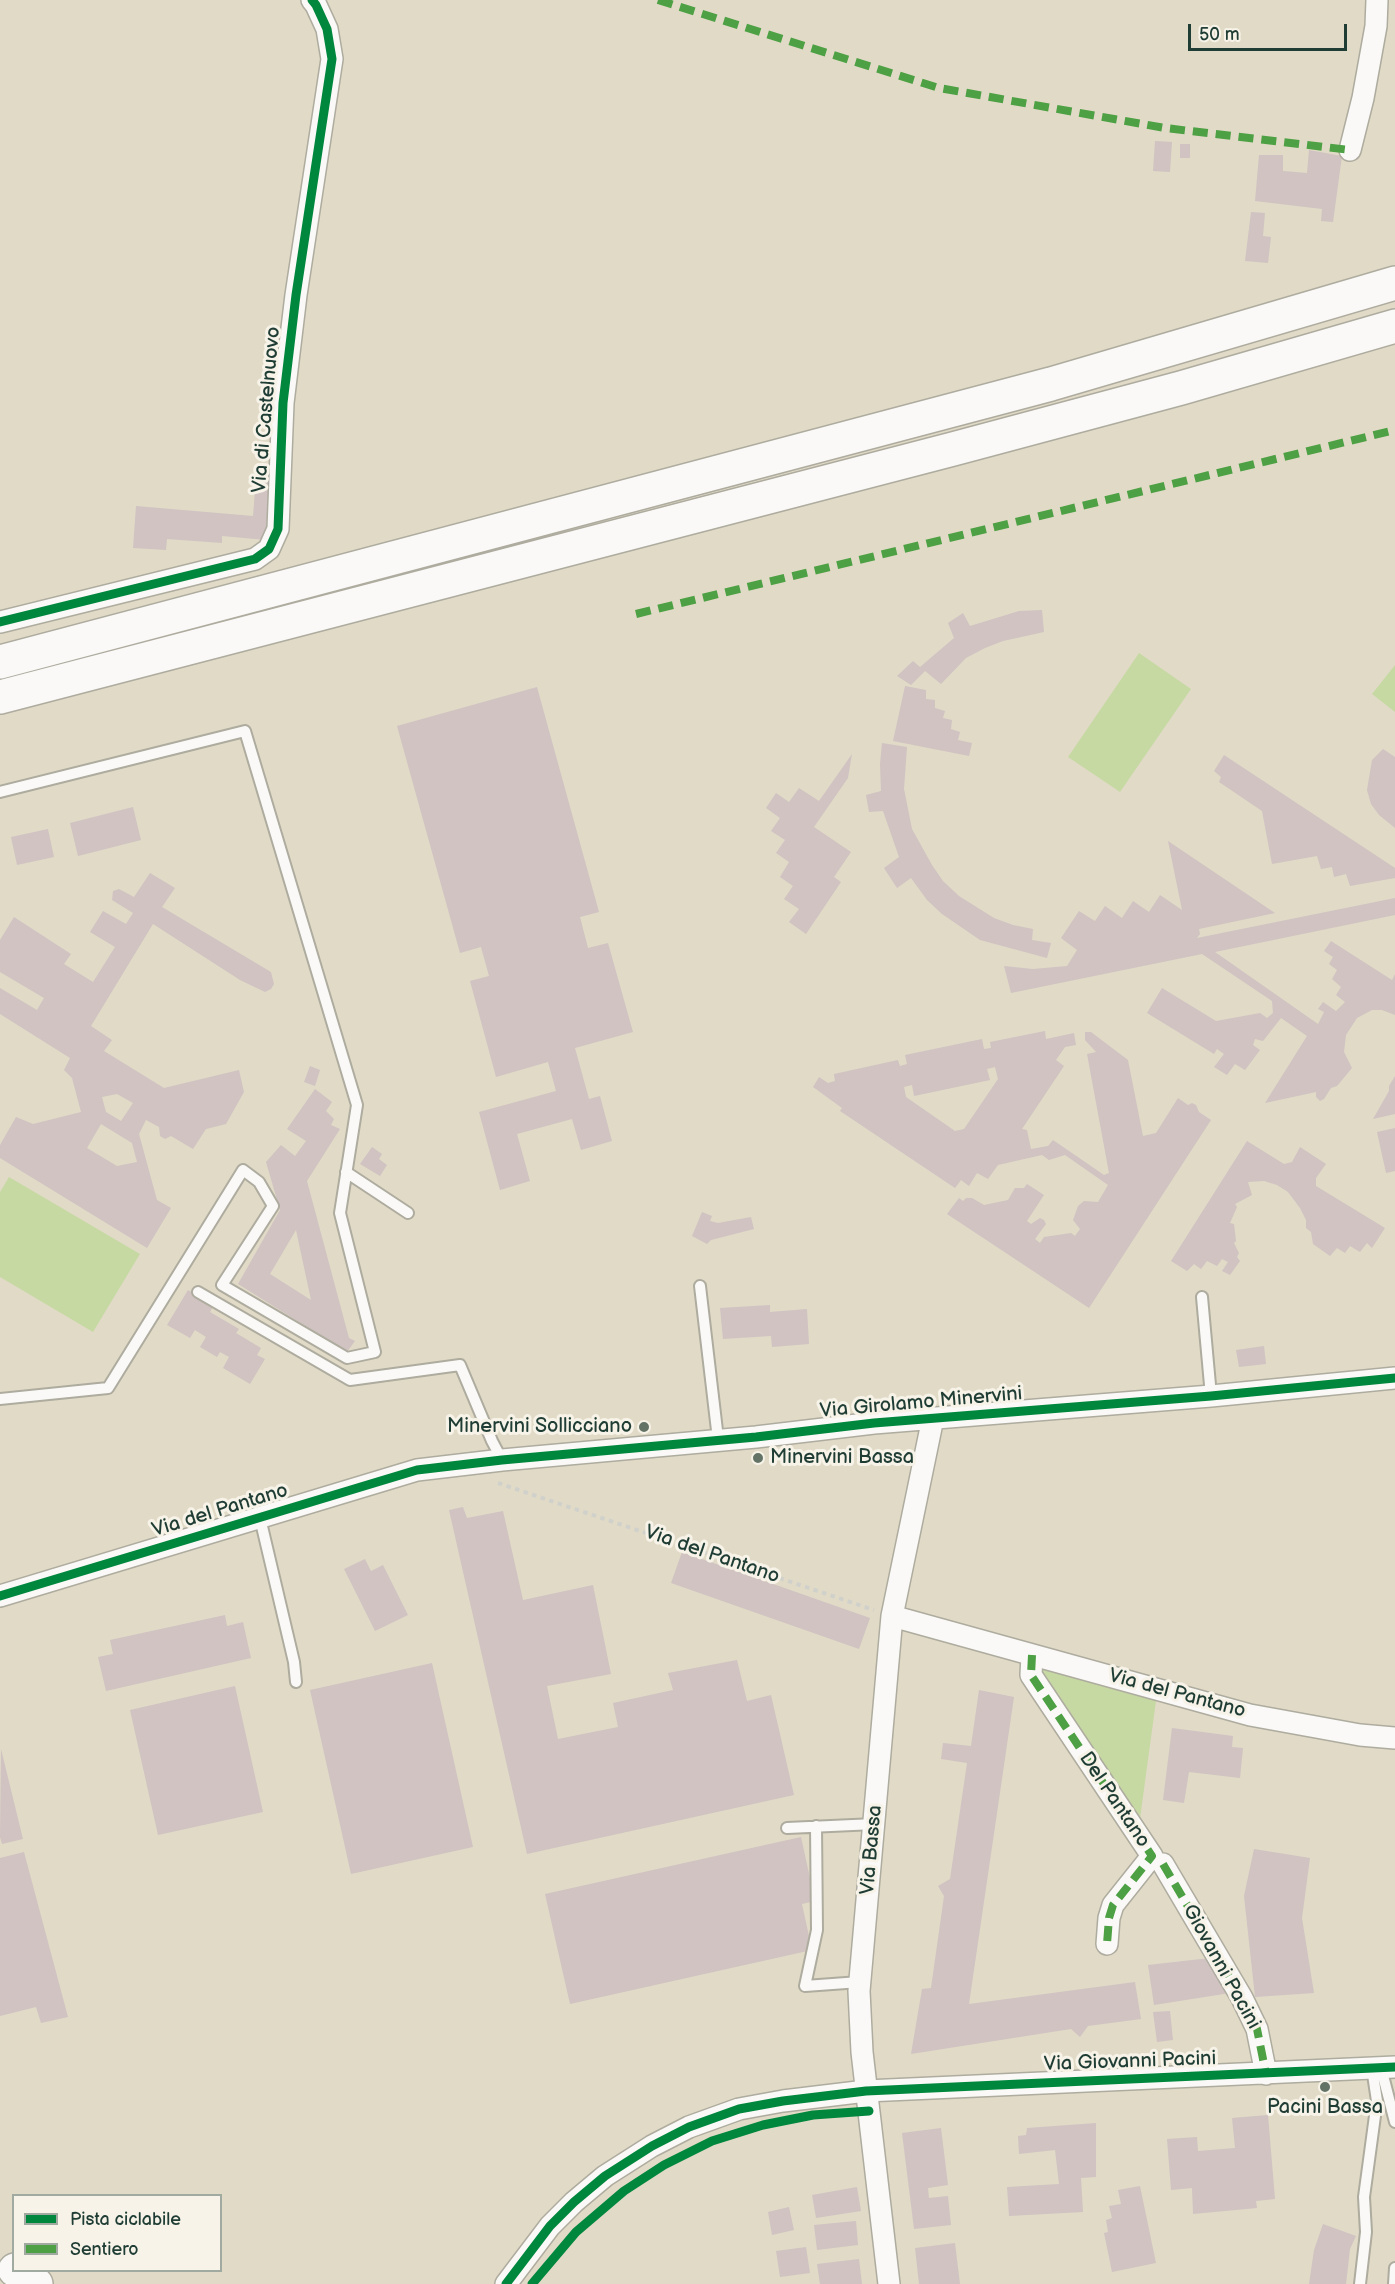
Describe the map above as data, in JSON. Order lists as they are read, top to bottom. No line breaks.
{"streets":{"street":["Via di Castelnuovo","Via Girolamo Minervini","Via del Pantano","Del Pantano","Via Bassa","Giovanni Pacini","Via Giovanni Pacini"]},"crossings":[["Via Girolamo Minervini","Via del Pantano"],["Via Girolamo Minervini","Via Bassa"],["Via del Pantano","Del Pantano"],["Via del Pantano","Via Bassa"],["Via Bassa","Via Giovanni Pacini"],["Giovanni Pacini","Via Giovanni Pacini"]],"places":["Minervini Sollicciano","Minervini Bassa","Pacini Bassa"],"legend":["Pista ciclabile","Sentiero"],"scale_bar":"50 m"}
